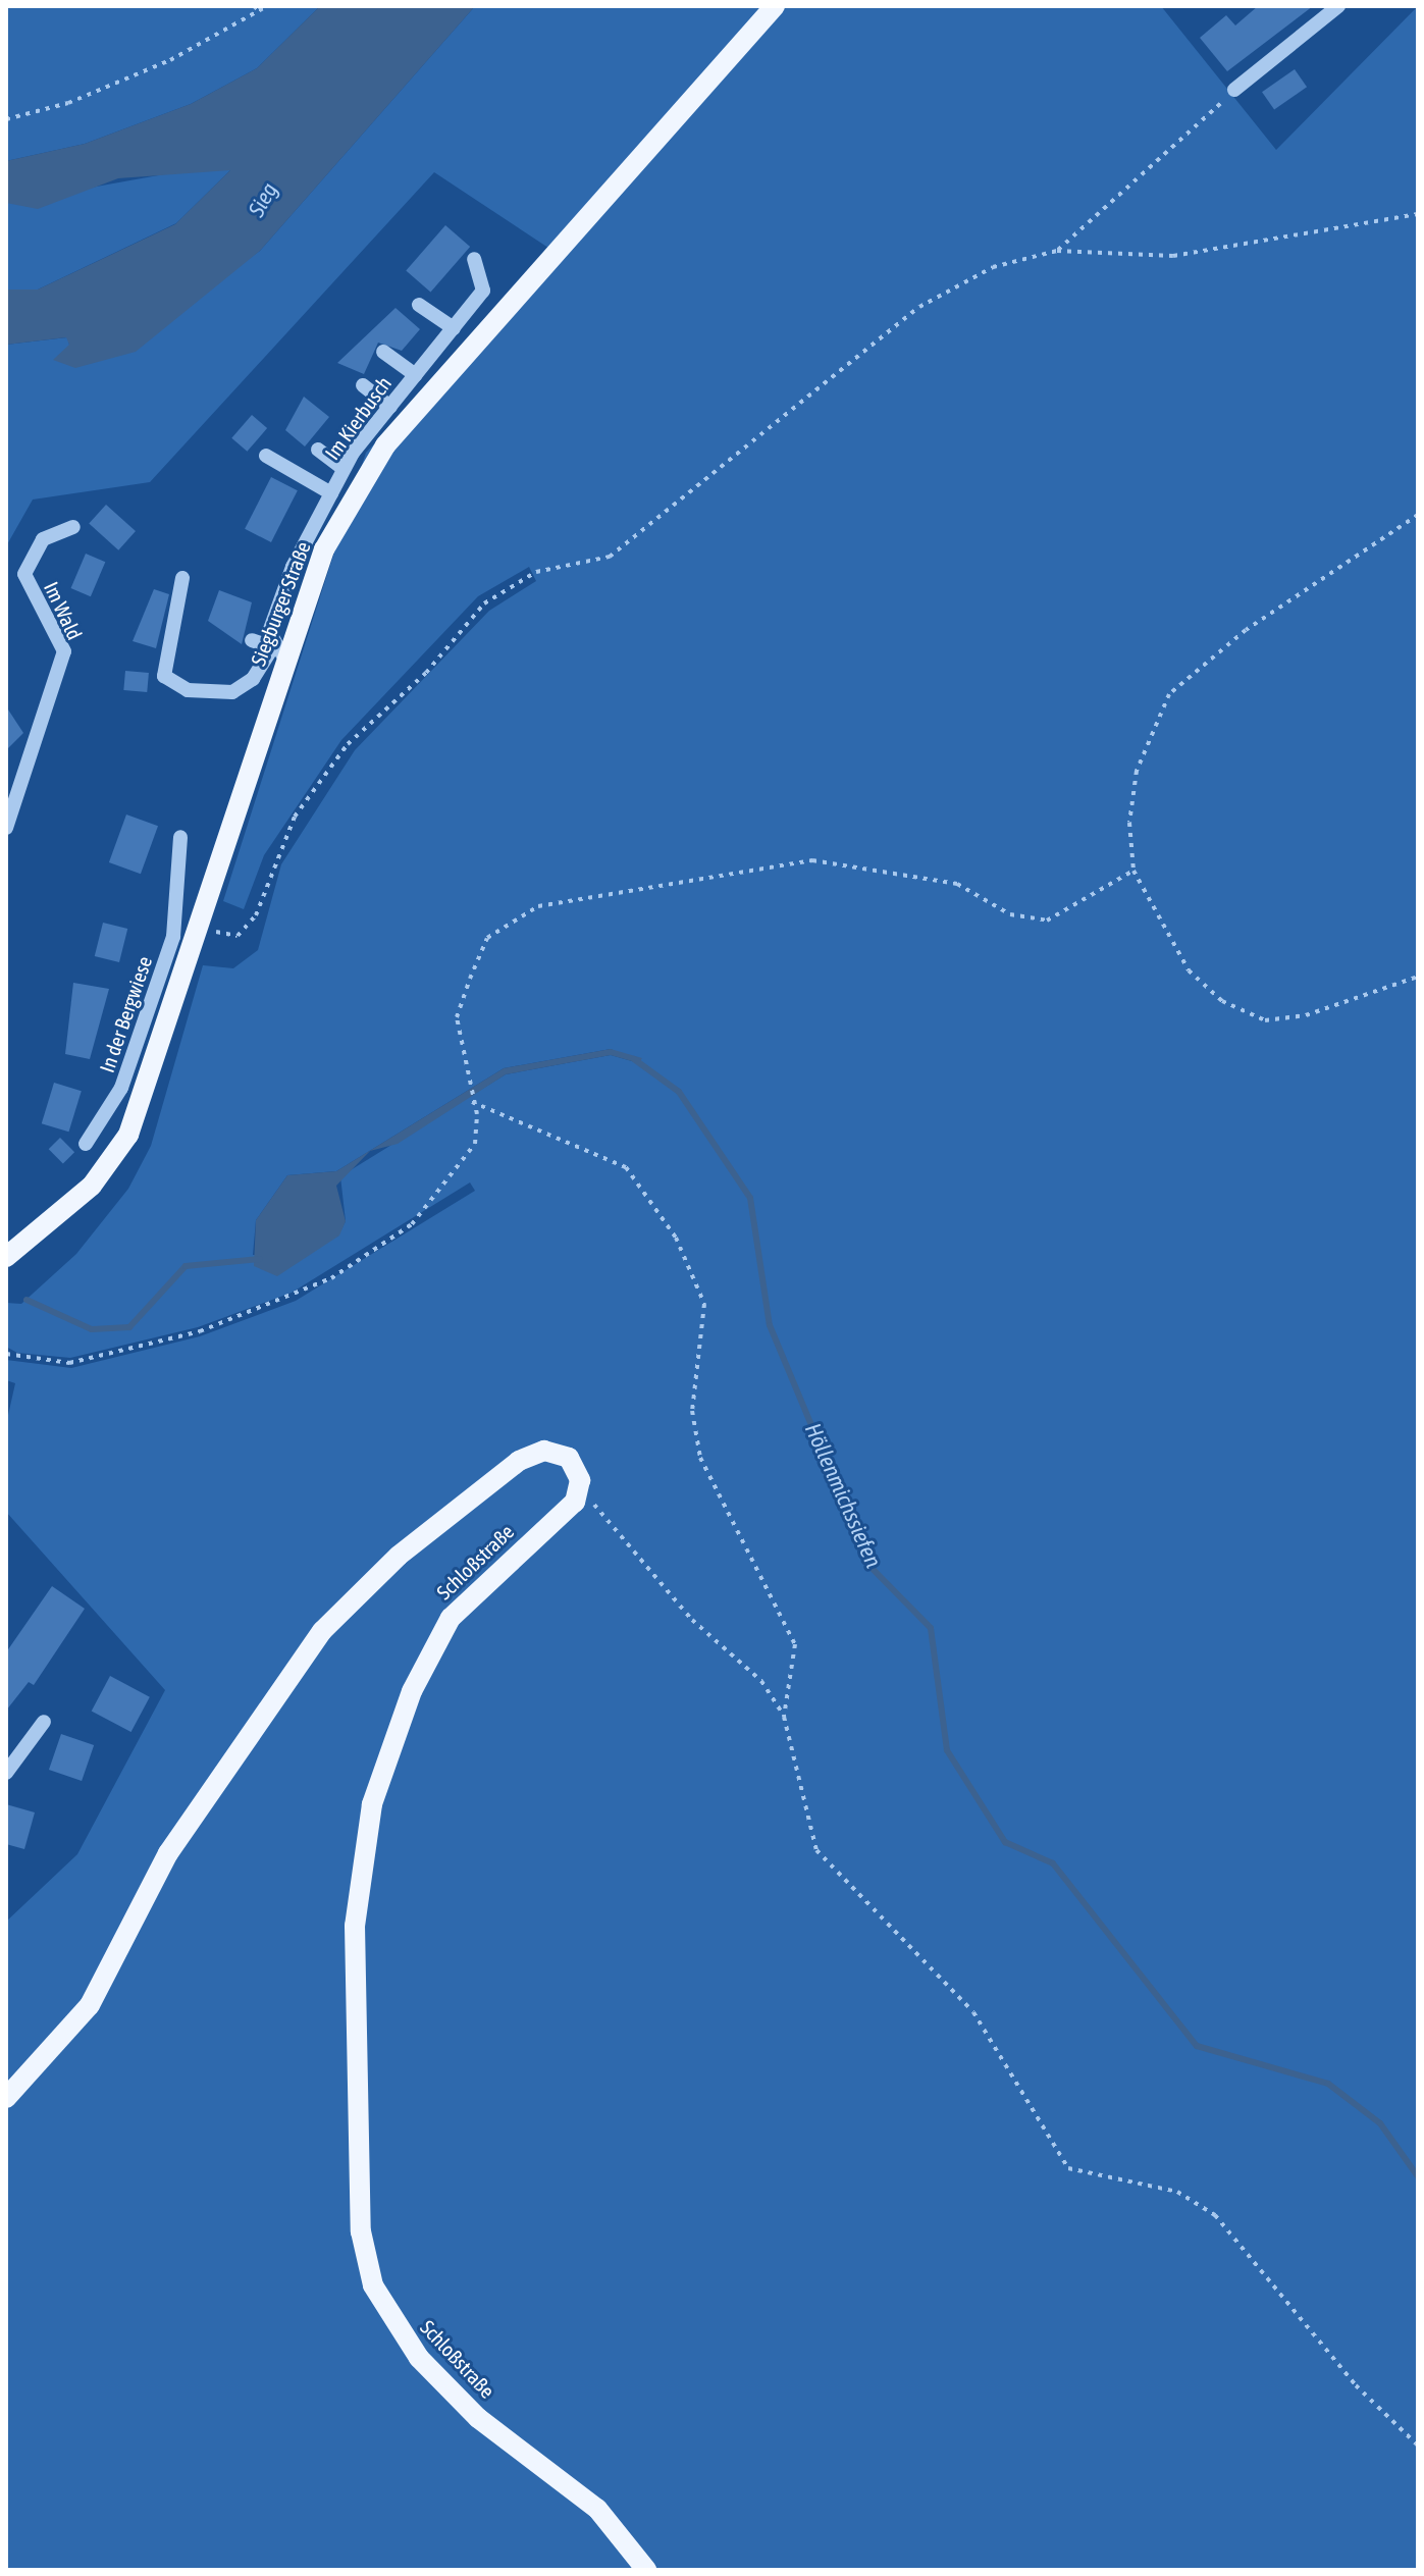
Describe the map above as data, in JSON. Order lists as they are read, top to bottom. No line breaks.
{"streets":{"main road":["Siegburger Straße","Schloßstraße"],"street":["Im Kierbusch","Im Wald","In der Bergwiese"]},"crossings":[["Im Kierbusch","Siegburger Straße"],["Siegburger Straße","In der Bergwiese"]],"water":["Sieg","Höllenmichssiefen"]}
